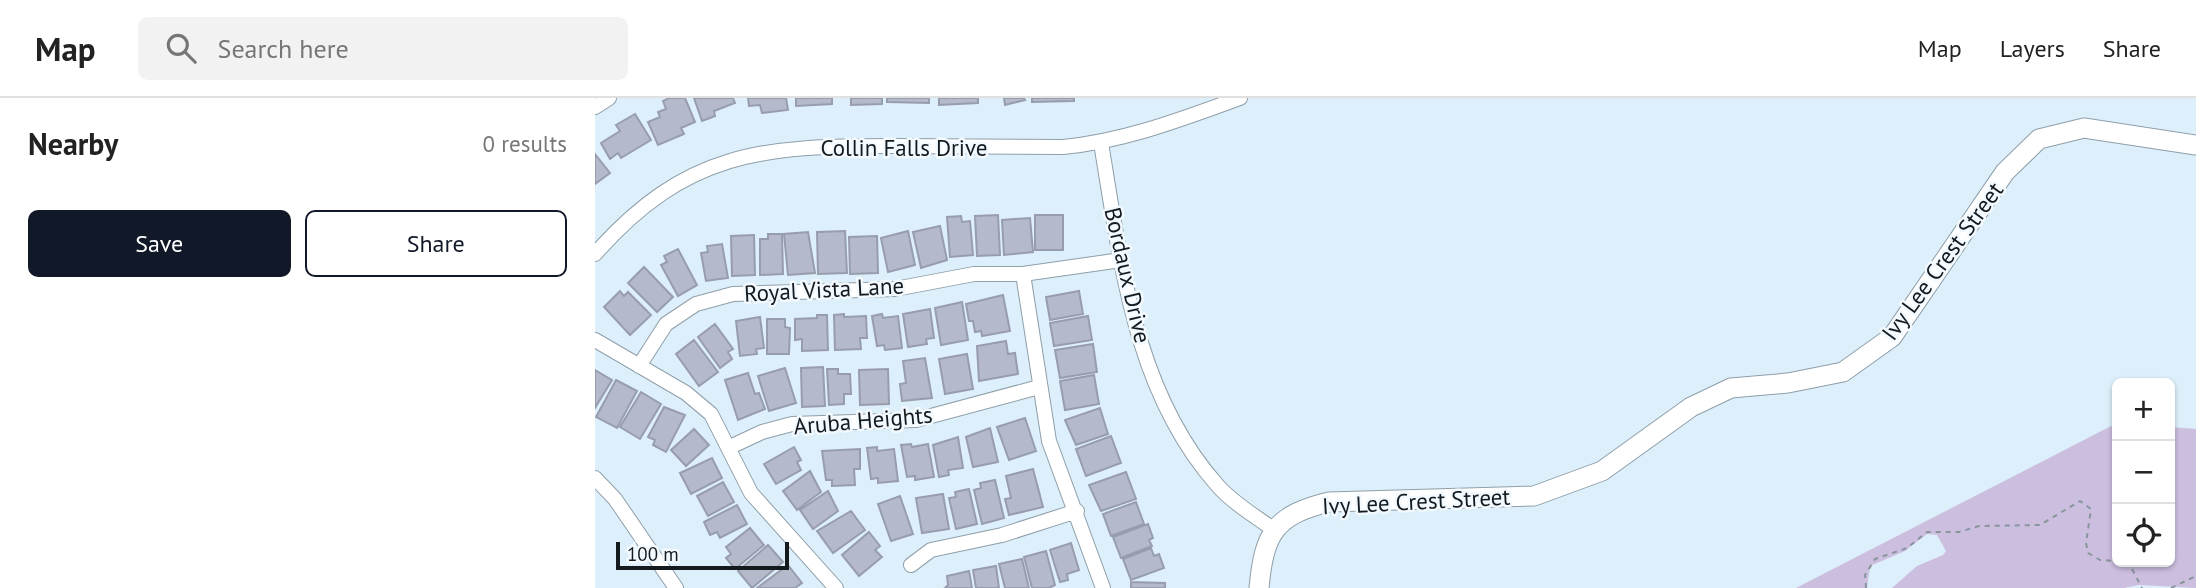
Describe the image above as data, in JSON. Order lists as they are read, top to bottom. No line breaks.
{"streets":{"street":["Collin Falls Drive","Ivy Lee Crest Street","Bordaux Drive","Royal Vista Lane","Aruba Heights"]},"crossings":[["Collin Falls Drive","Bordaux Drive"],["Ivy Lee Crest Street","Bordaux Drive"],["Bordaux Drive","Royal Vista Lane"]],"scale_bar":"100 m","page":{"header":"Map","search":"Search here","nav":["Map","Layers","Share"],"heading":["Nearby","0 results"],"buttons":["Save","Share"],"map_buttons":["+","−"],"scale":"100 m"}}
